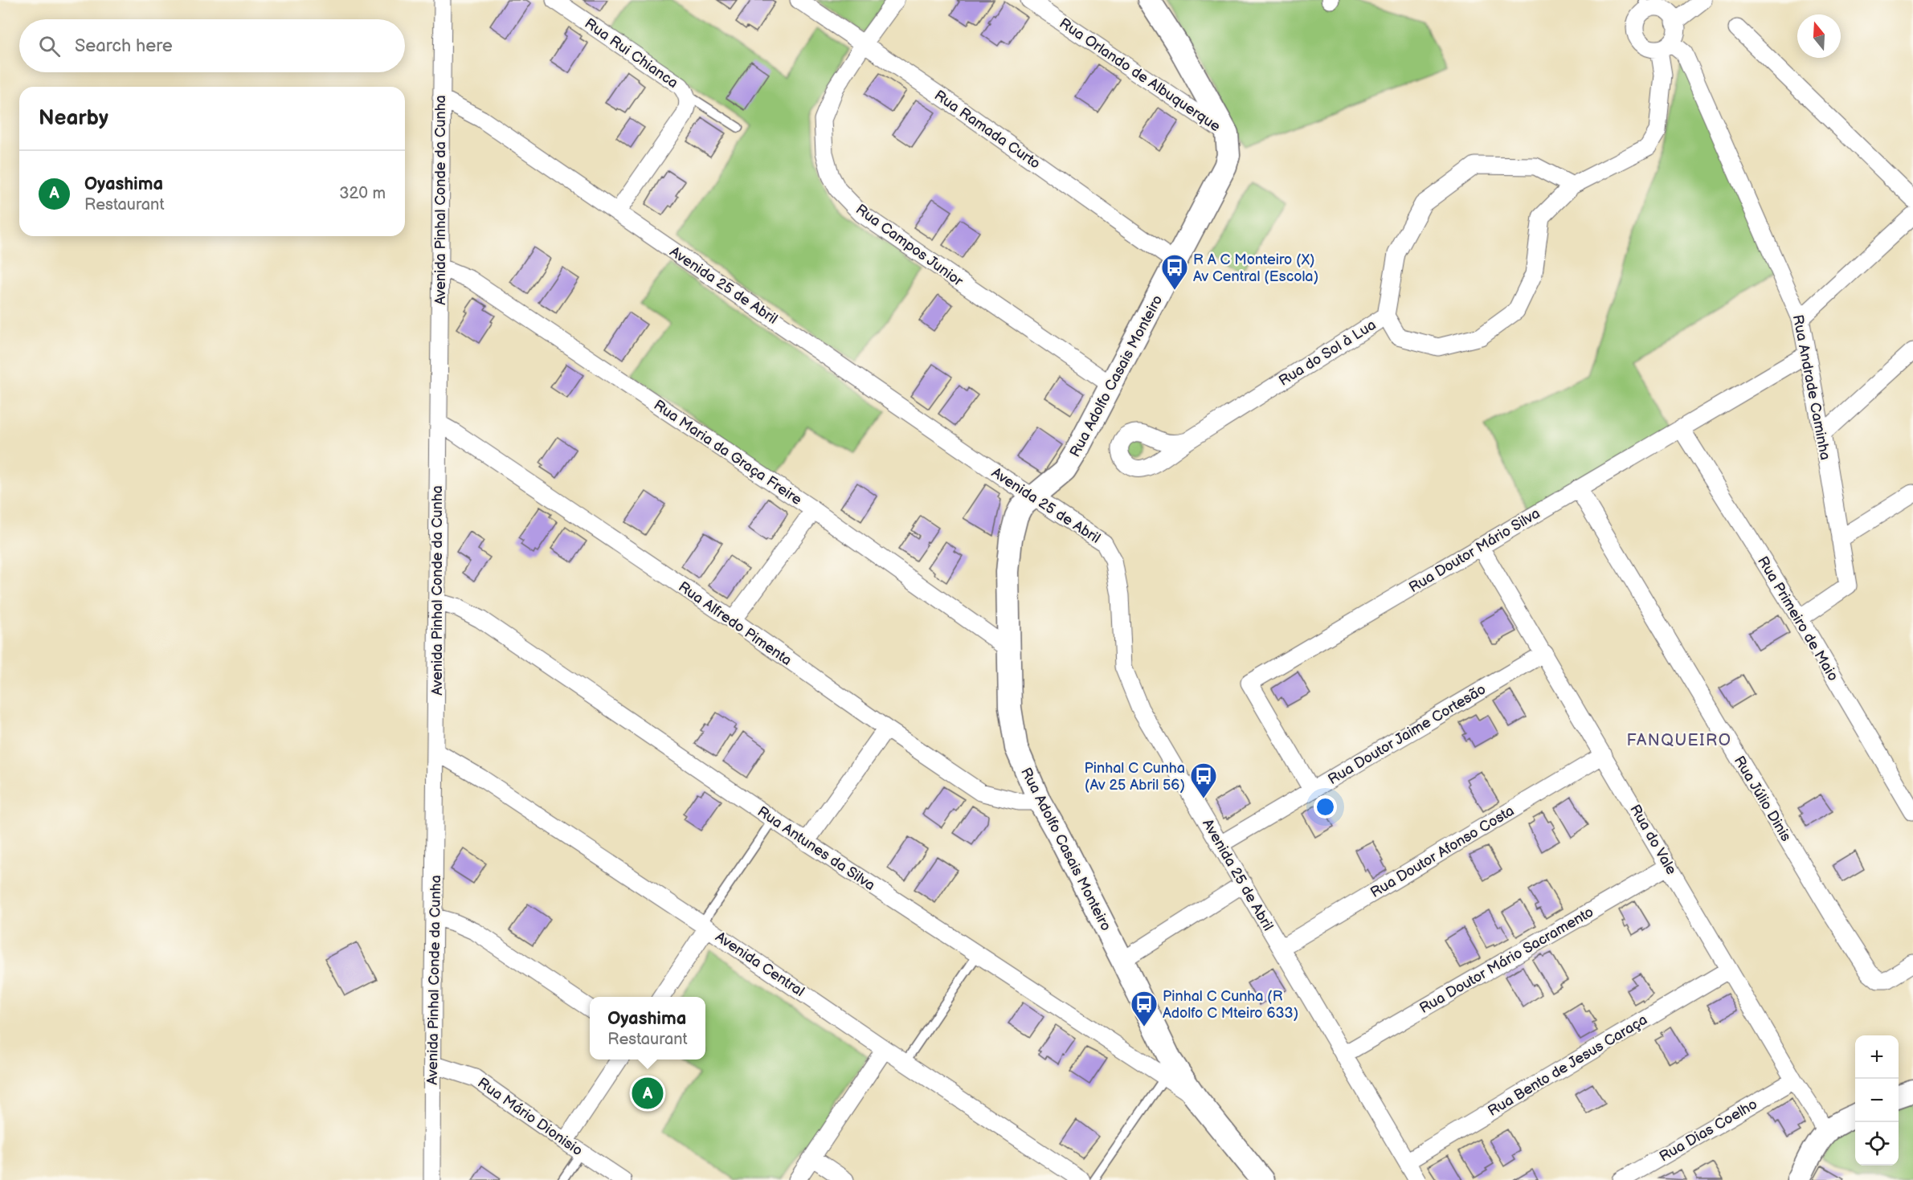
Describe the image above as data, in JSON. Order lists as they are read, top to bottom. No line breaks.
{"streets":{"street":["Rua Rui Chianca","Rua Orlando de Albuquerque","Rua Ramada Curto","Avenida Pinhal Conde da Cunha","Rua Campos Junior","Avenida 25 de Abril","Rua do Sol à Lua","Rua Adolfo Casais Monteiro","Rua Andrade Caminha","Rua Maria da Graça Freire","Rua Doutor Mário Silva","Rua Primeiro de Maio","Rua Alfredo Pimenta","Rua Doutor Jaime Cortesão","Rua Júlio Dinis","Rua do Vale","Rua Antunes da Silva","Rua Doutor Afonso Costa","Rua Doutor Mário Sacramento","Avenida Central","Rua Bento de Jesus Caraça","Rua Mário Dionisio","Rua Dias Coelho"]},"crossings":[["Rua Rui Chianca","Avenida 25 de Abril"],["Rua Orlando de Albuquerque","Rua Adolfo Casais Monteiro"],["Rua Ramada Curto","Rua Campos Junior"],["Rua Ramada Curto","Rua Adolfo Casais Monteiro"],["Avenida Pinhal Conde da Cunha","Avenida 25 de Abril"],["Avenida Pinhal Conde da Cunha","Rua Maria da Graça Freire"],["Avenida Pinhal Conde da Cunha","Rua Alfredo Pimenta"],["Avenida Pinhal Conde da Cunha","Rua Antunes da Silva"],["Avenida Pinhal Conde da Cunha","Avenida Central"],["Avenida Pinhal Conde da Cunha","Rua Mário Dionisio"],["Rua Campos Junior","Rua Adolfo Casais Monteiro"],["Avenida 25 de Abril","Rua Adolfo Casais Monteiro"],["Avenida 25 de Abril","Rua Doutor Jaime Cortesão"],["Avenida 25 de Abril","Rua Doutor Afonso Costa"],["Avenida 25 de Abril","Rua Doutor Mário Sacramento"],["Avenida 25 de Abril","Rua Bento de Jesus Caraça"],["Rua Adolfo Casais Monteiro","Rua Maria da Graça Freire"],["Rua Adolfo Casais Monteiro","Rua Alfredo Pimenta"],["Rua Adolfo Casais Monteiro","Rua Antunes da Silva"],["Rua Andrade Caminha","Rua Doutor Mário Silva"],["Rua Andrade Caminha","Rua Primeiro de Maio"],["Rua Doutor Mário Silva","Rua Primeiro de Maio"],["Rua Doutor Mário Silva","Rua Doutor Jaime Cortesão"],["Rua Doutor Mário Silva","Rua Júlio Dinis"],["Rua Doutor Mário Silva","Rua do Vale"],["Rua Doutor Jaime Cortesão","Rua do Vale"],["Rua do Vale","Rua Doutor Afonso Costa"],["Rua do Vale","Rua Doutor Mário Sacramento"],["Rua do Vale","Rua Bento de Jesus Caraça"],["Rua do Vale","Rua Dias Coelho"]],"districts":["FANQUEIRO"],"places":{"bus stop":["R A C Monteiro (X) Av Central (Escola)","Pinhal C Cunha (Av 25 Abril 56)","Pinhal C Cunha (R Adolfo C Mteiro 633)"]},"north":"top","page":{"search":"Search here","heading":"Nearby","list":[{"mark":"A","name":"Oyashima","note":"Restaurant","value":"320 m"}],"popup":["Oyashima","Restaurant"],"map_buttons":["+","−"],"pins":"A"}}
